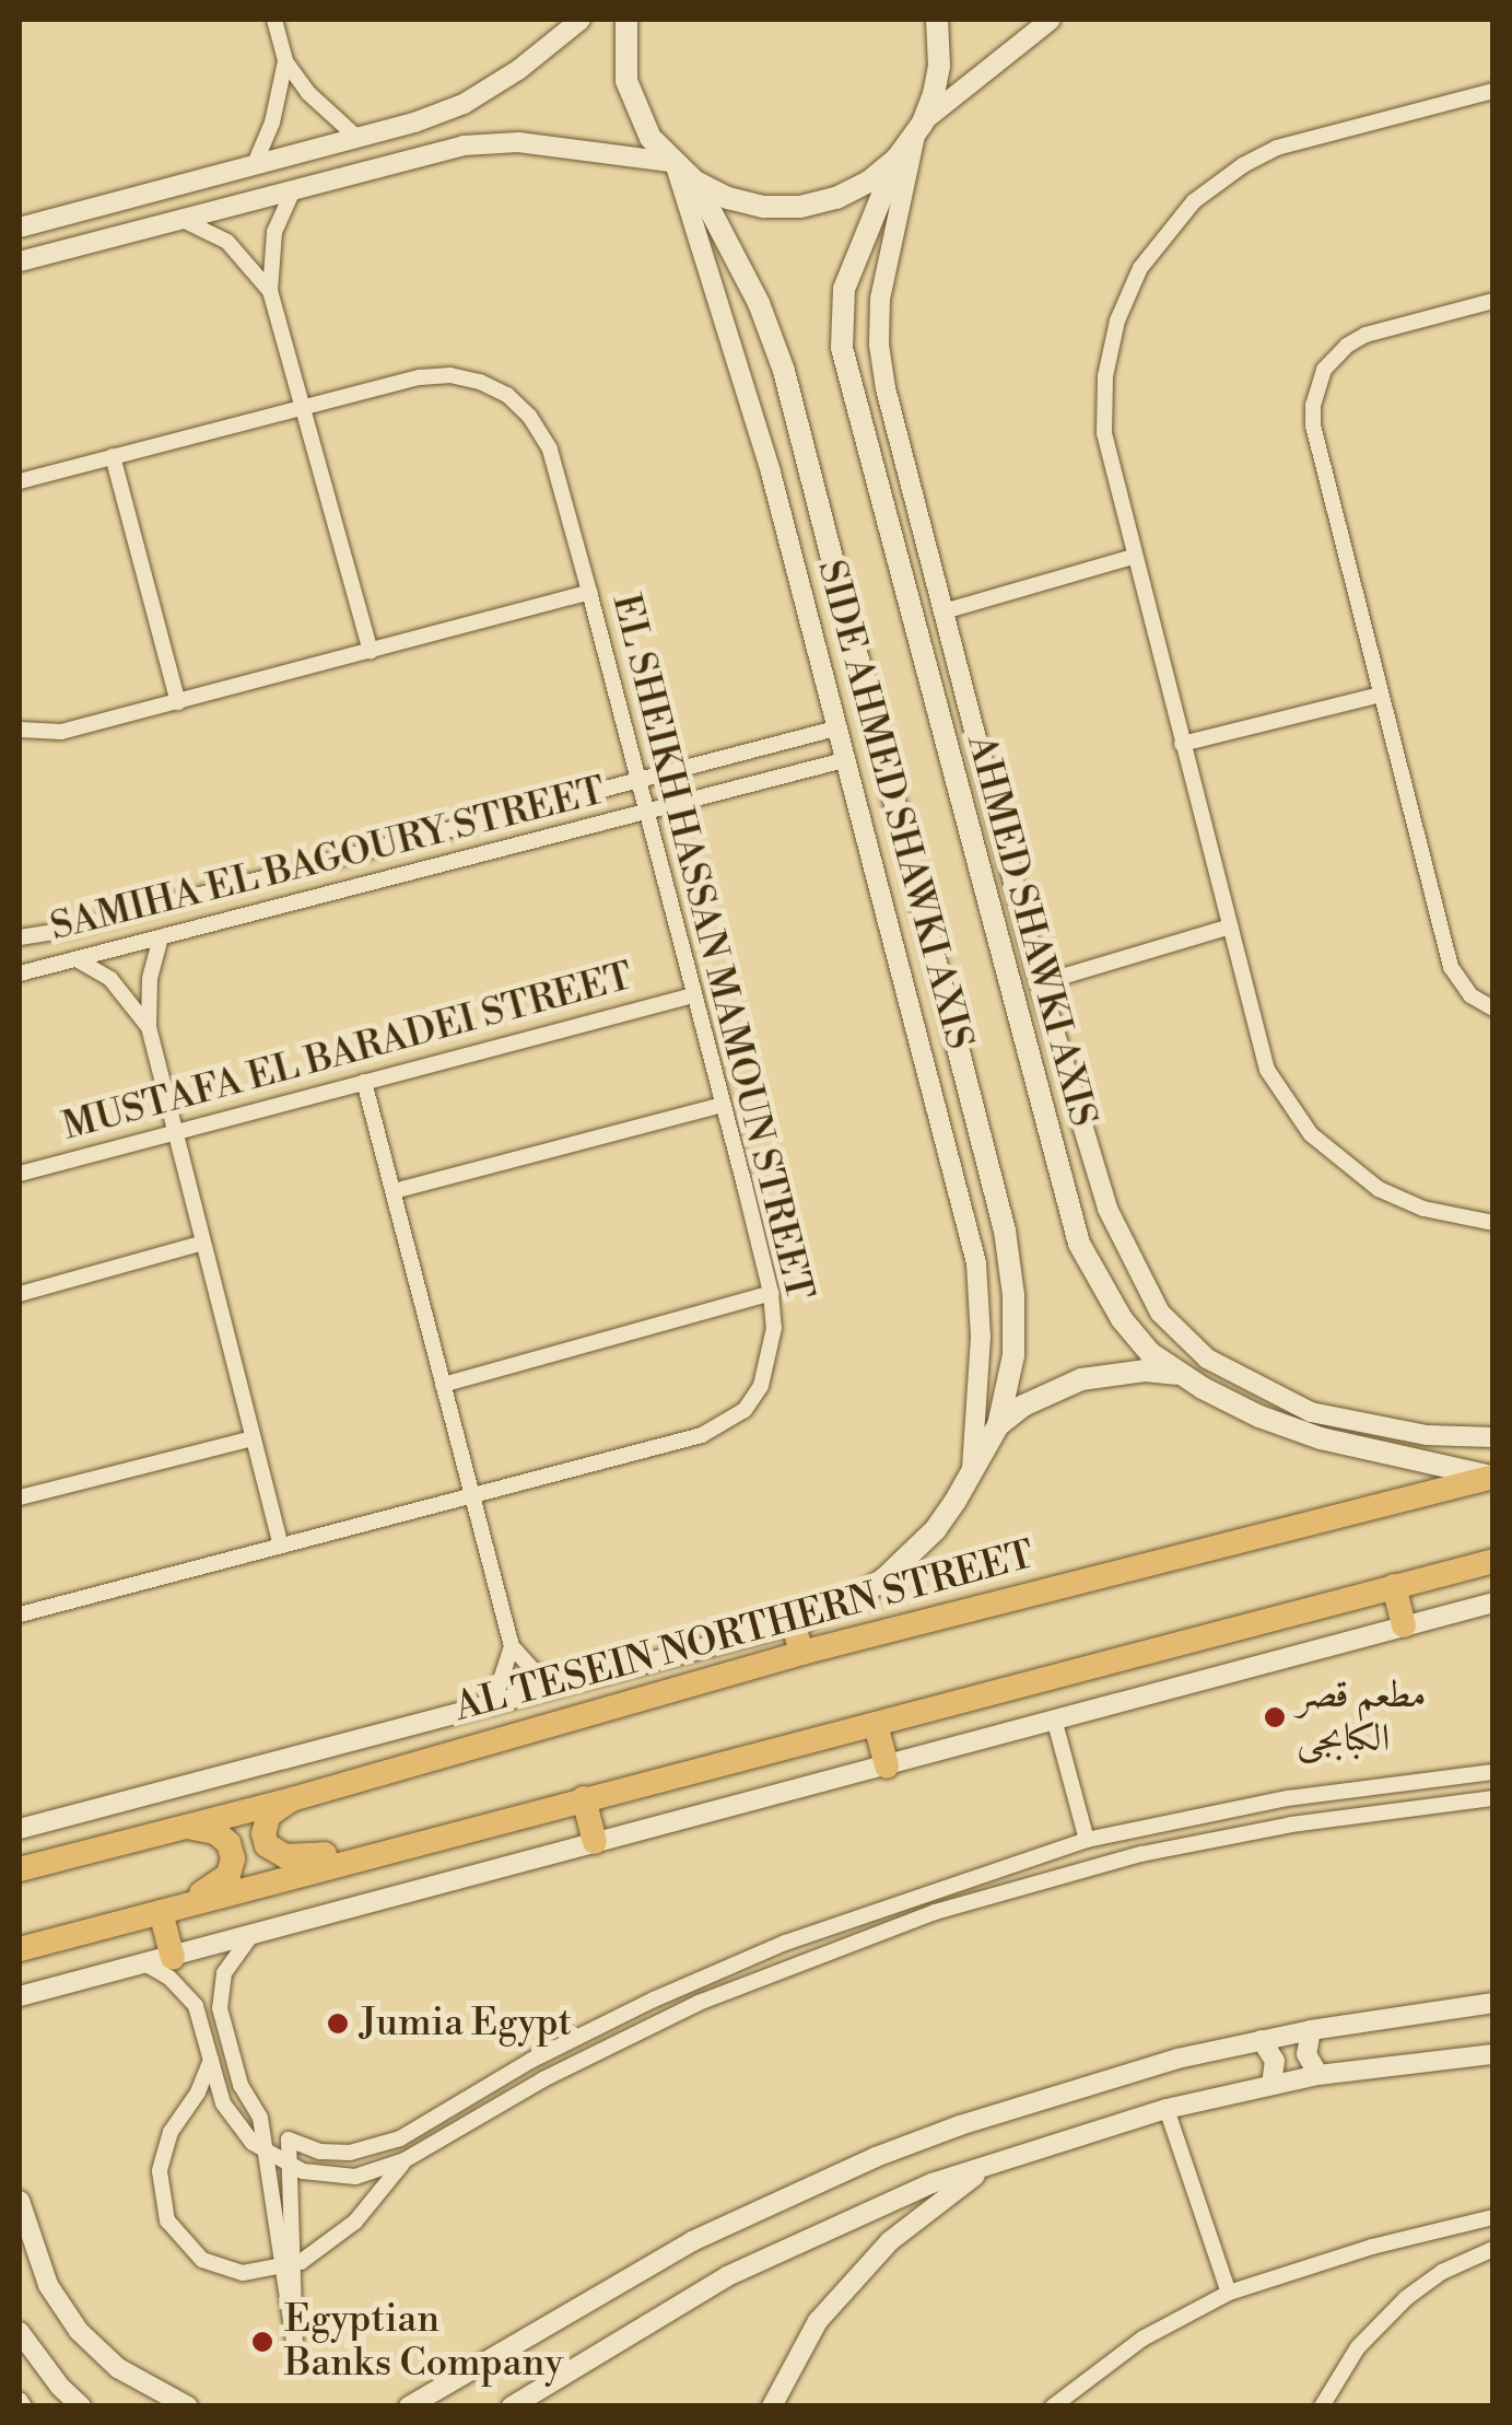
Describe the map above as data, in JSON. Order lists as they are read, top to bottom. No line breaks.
{"streets":{"main road":["AHMED SHAWKI AXIS","AL TESEIN NORTHERN STREET"],"street":["SIDE AHMED SHAWKI AXIS","SAMIHA EL BAGOURY STREET","EL SHEIKH HASSAN MAMOUN STREET","MUSTAFA EL BARADEI STREET"]},"crossings":[["SIDE AHMED SHAWKI AXIS","SAMIHA EL BAGOURY STREET"],["SAMIHA EL BAGOURY STREET","EL SHEIKH HASSAN MAMOUN STREET"],["AHMED SHAWKI AXIS","AL TESEIN NORTHERN STREET"],["EL SHEIKH HASSAN MAMOUN STREET","MUSTAFA EL BARADEI STREET"]],"places":["مطعم قصر الكبابجى","Jumia Egypt","Egyptian Banks Company"]}
